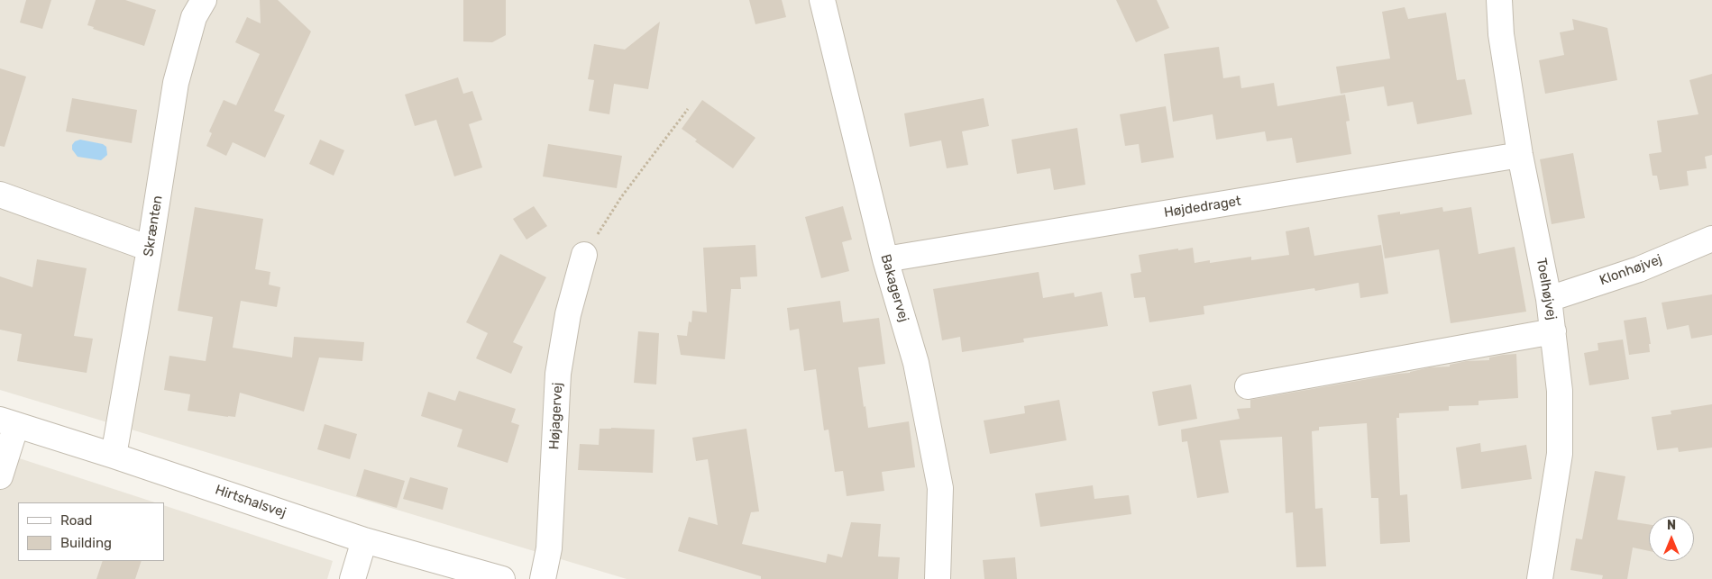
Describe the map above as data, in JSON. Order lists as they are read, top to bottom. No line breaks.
{"streets":{"street":["Højdedraget","Skrænten","Klonhøjvej","Bakagervej","Toelhøjvej","Højagervej","Hirtshalsvej"]},"crossings":[["Højdedraget","Bakagervej"],["Højdedraget","Toelhøjvej"],["Skrænten","Hirtshalsvej"],["Klonhøjvej","Toelhøjvej"]],"legend":["Road","Building"],"north":"top"}
